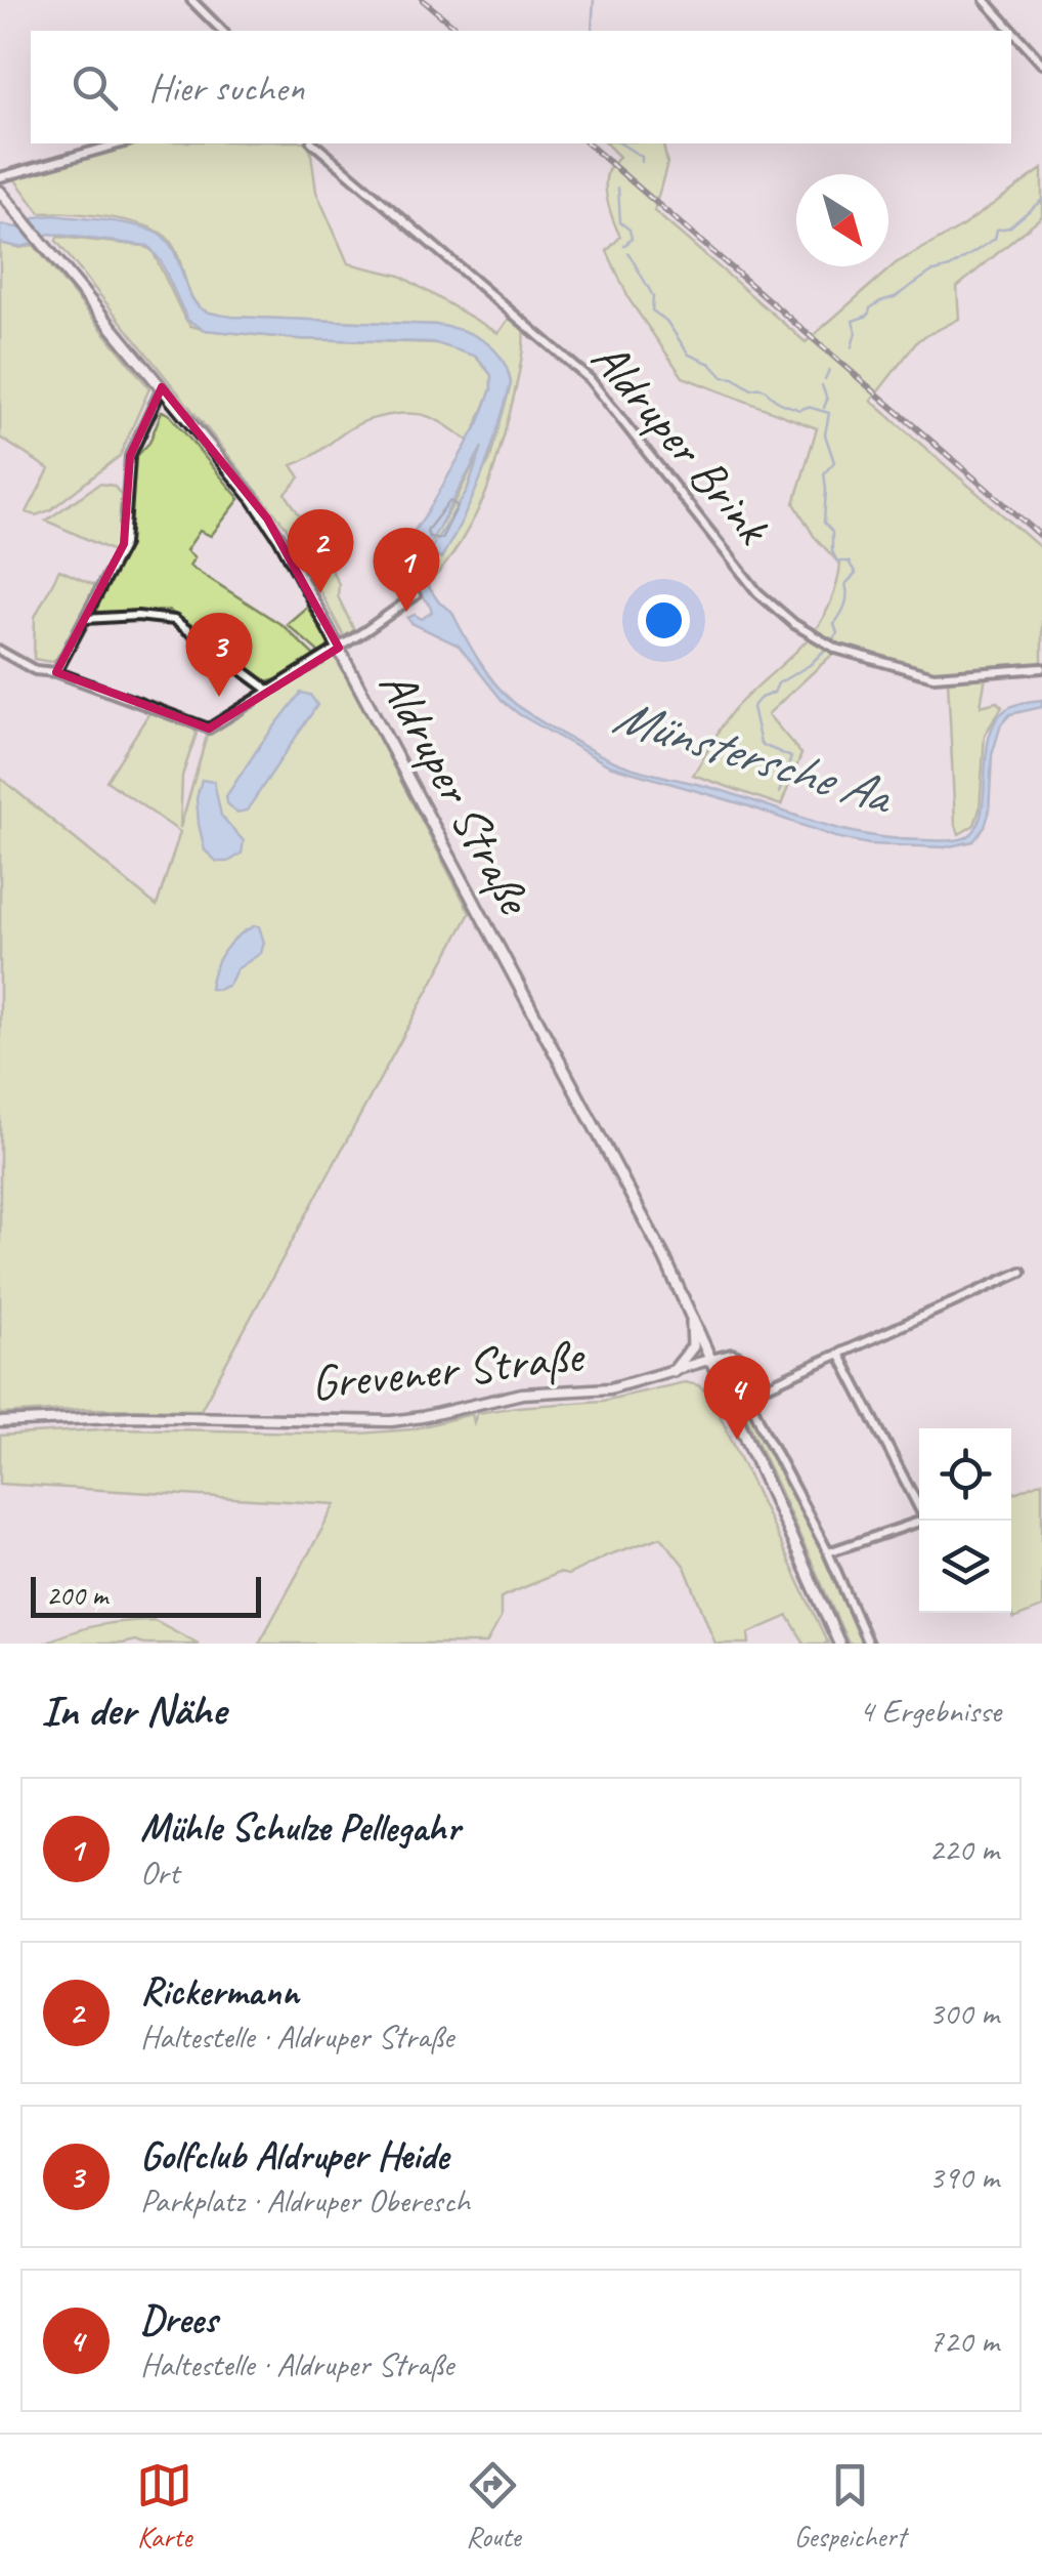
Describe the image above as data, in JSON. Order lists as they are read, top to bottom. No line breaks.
{"streets":{"main road":["Aldruper Straße"],"street":["Aldruper Brink","Grevener Straße"]},"crossings":[["Aldruper Straße","Grevener Straße"]],"water":["Münstersche Aa"],"scale_bar":"200 m","north":"bottom right","page":{"search":"Hier suchen","pins":["2","1","3","4"],"scale":"200 m","heading":["In der Nähe","4 Ergebnisse"],"list":[{"mark":"1","name":"Mühle Schulze Pellegahr","note":"Ort","value":"220 m"},{"mark":"2","name":"Rickermann","note":"Haltestelle · Aldruper Straße","value":"300 m"},{"mark":"3","name":"Golfclub Aldruper Heide","note":"Parkplatz · Aldruper Oberesch","value":"390 m"},{"mark":"4","name":"Drees","note":"Haltestelle · Aldruper Straße","value":"720 m"}],"nav":["Karte","Route","Gespeichert"]}}
